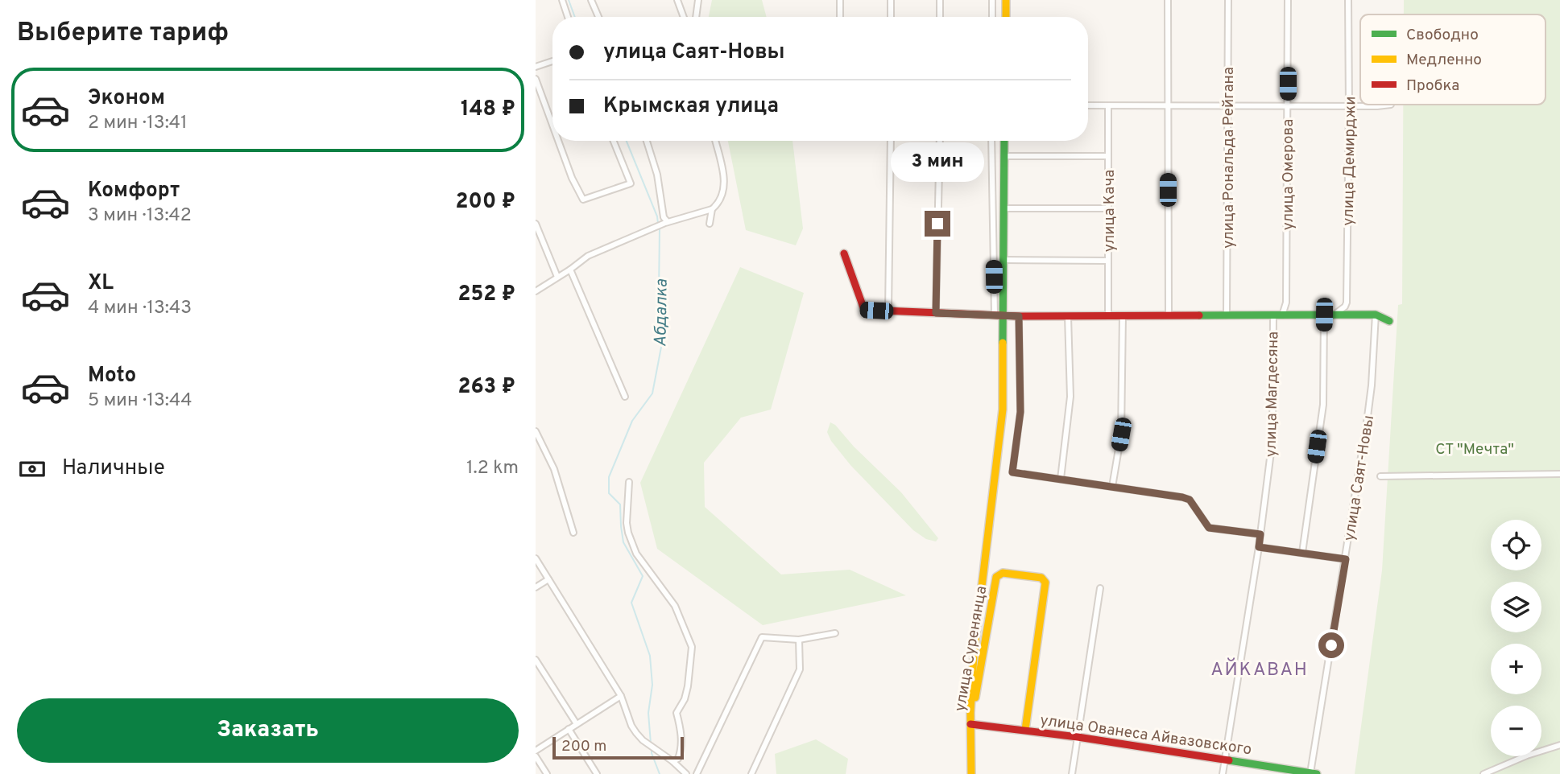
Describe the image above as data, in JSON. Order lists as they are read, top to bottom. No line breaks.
{"streets":{"street":["улица Рональда Рейгана","улица Демирджи","улица Омерова","улица Кача","улица Магдесяна","улица Саят-Новы","улица Суренянца","улица Ованеса Айвазовского"]},"crossings":[["улица Магдесяна","улица Ованеса Айвазовского"],["улица Саят-Новы","улица Ованеса Айвазовского"],["улица Суренянца","улица Ованеса Айвазовского"]],"districts":["АЙКАВАН"],"water":["Абдалка"],"parks":["СТ \"Мечта\""],"legend":["Свободно","Медленно","Пробка"],"scale_bar":"200 m","page":{"heading":"Выберите тариф","banner":["улица Саят-Новы","Крымская улица"],"list":[{"name":"Эконом","note":"2 мин · 13:41","value":"148 ₽"},{"name":"Комфорт","note":"3 мин · 13:42","value":"200 ₽"},{"name":"XL","note":"4 мин · 13:43","value":"252 ₽"},{"name":"Moto","note":"5 мин · 13:44","value":"263 ₽"}],"bubble":"3 мин","pay":["Наличные","1.2 km"],"map_buttons":["+","−"],"buttons":"Заказать","scale":"200 m"}}
